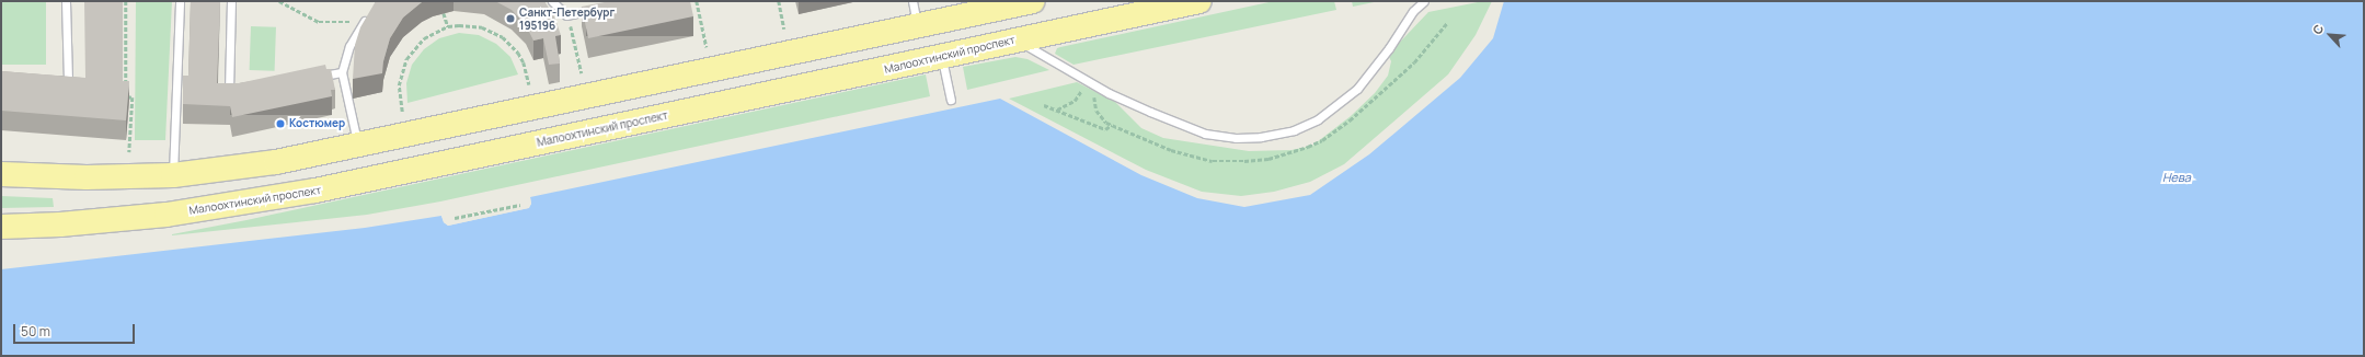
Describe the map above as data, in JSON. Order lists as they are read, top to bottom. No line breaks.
{"streets":{"main road":["Малоохтинский проспект"]},"water":["Нева"],"places":["Санкт-Петербург 195196","Костюмер"],"scale_bar":"50 m","north":"top left"}
